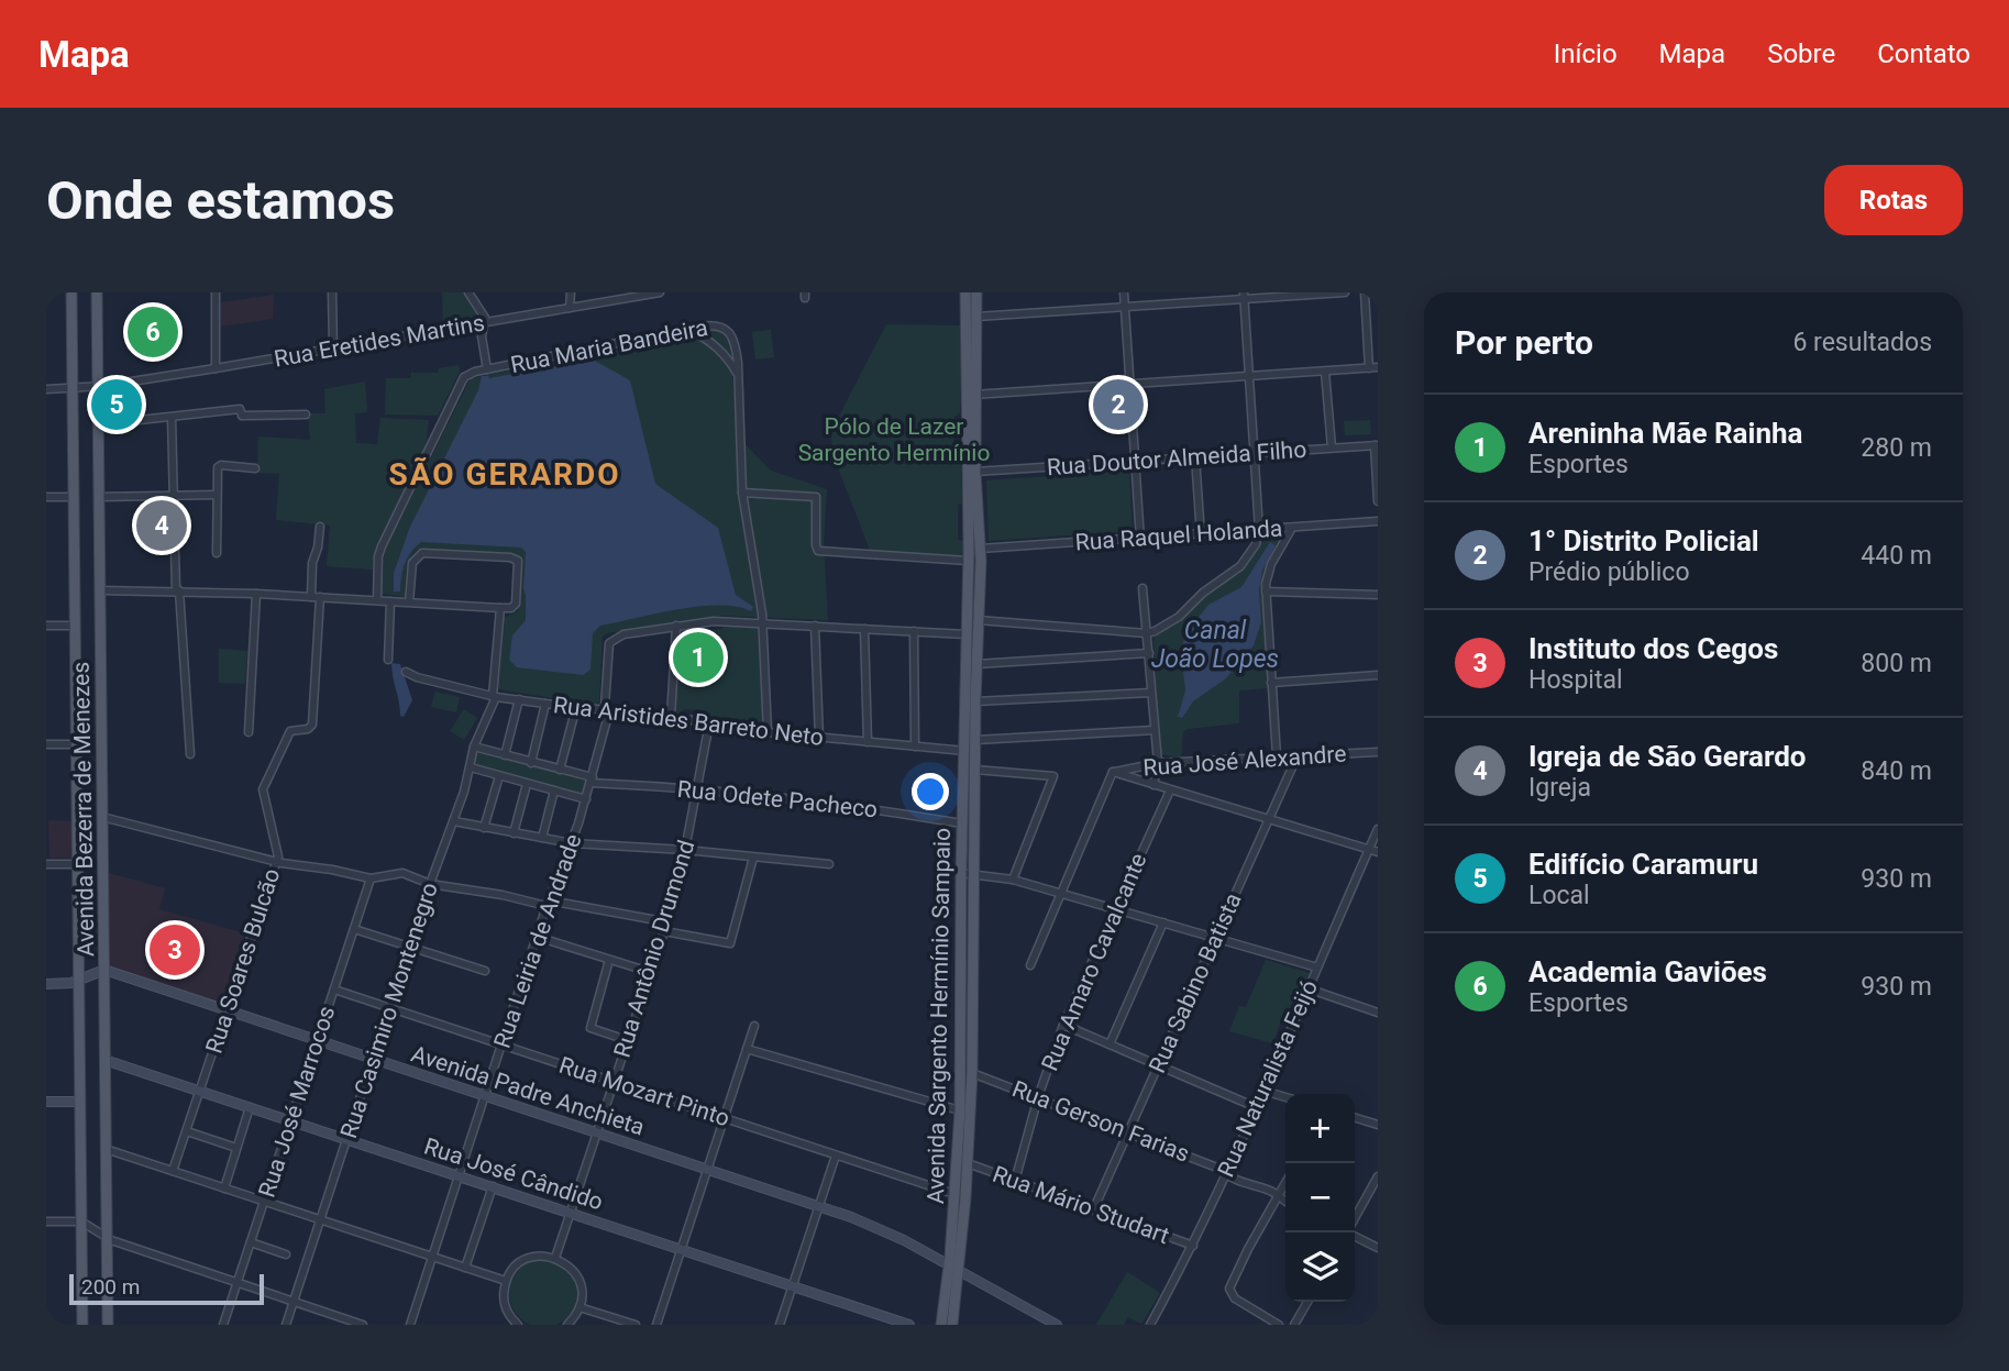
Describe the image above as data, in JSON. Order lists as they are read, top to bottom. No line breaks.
{"streets":{"main road":["Avenida Bezerra de Menezes","Avenida Sargento Hermínio Sampaio"],"street":["Rua Eretides Martins","Rua Maria Bandeira","Rua Doutor Almeida Filho","Rua Raquel Holanda","Rua Aristides Barreto Neto","Rua José Alexandre","Rua Odete Pacheco","Rua Leiria de Andrade","Rua Antônio Drumond","Rua Soares Bulcão","Rua Amaro Cavalcante","Rua Sabino Batista","Rua Casimiro Montenegro","Rua Naturalista Feijó","Avenida Padre Anchieta","Rua Mozart Pinto","Rua José Marrocos","Rua Gerson Farias","Rua José Cândido","Rua Mário Studart"]},"crossings":[["Rua Eretides Martins","Avenida Bezerra de Menezes"],["Rua Doutor Almeida Filho","Avenida Sargento Hermínio Sampaio"],["Rua Raquel Holanda","Avenida Sargento Hermínio Sampaio"],["Rua Aristides Barreto Neto","Rua Leiria de Andrade"],["Rua Aristides Barreto Neto","Rua Antônio Drumond"],["Rua Aristides Barreto Neto","Rua Casimiro Montenegro"],["Rua Aristides Barreto Neto","Avenida Sargento Hermínio Sampaio"],["Rua José Alexandre","Rua Sabino Batista"],["Rua José Alexandre","Avenida Sargento Hermínio Sampaio"],["Rua Odete Pacheco","Rua Leiria de Andrade"],["Rua Odete Pacheco","Rua Antônio Drumond"],["Rua Odete Pacheco","Rua Casimiro Montenegro"],["Rua Odete Pacheco","Avenida Sargento Hermínio Sampaio"],["Avenida Bezerra de Menezes","Avenida Padre Anchieta"],["Avenida Bezerra de Menezes","Rua José Cândido"],["Rua Leiria de Andrade","Avenida Padre Anchieta"],["Rua Leiria de Andrade","Rua Mozart Pinto"],["Rua Leiria de Andrade","Rua José Cândido"],["Rua Antônio Drumond","Avenida Padre Anchieta"],["Rua Antônio Drumond","Rua Mozart Pinto"],["Rua Antônio Drumond","Rua José Cândido"],["Rua Soares Bulcão","Avenida Padre Anchieta"],["Rua Soares Bulcão","Rua José Cândido"],["Rua Amaro Cavalcante","Rua Gerson Farias"],["Rua Amaro Cavalcante","Rua Mário Studart"],["Rua Sabino Batista","Rua Gerson Farias"],["Rua Sabino Batista","Rua Mário Studart"],["Rua Casimiro Montenegro","Avenida Padre Anchieta"],["Rua Casimiro Montenegro","Rua Mozart Pinto"],["Rua Casimiro Montenegro","Rua José Cândido"],["Avenida Sargento Hermínio Sampaio","Avenida Padre Anchieta"],["Avenida Sargento Hermínio Sampaio","Rua Mozart Pinto"],["Avenida Sargento Hermínio Sampaio","Rua Gerson Farias"],["Avenida Sargento Hermínio Sampaio","Rua Mário Studart"],["Rua Naturalista Feijó","Rua Gerson Farias"],["Rua Naturalista Feijó","Rua Mário Studart"],["Avenida Padre Anchieta","Rua José Marrocos"],["Rua Mozart Pinto","Rua José Marrocos"],["Rua José Marrocos","Rua José Cândido"]],"districts":["SÃO GERARDO"],"water":["Canal João Lopes"],"parks":["Pólo de Lazer Sargento Hermínio"],"scale_bar":"200 m","page":{"header":"Mapa","nav":["Início","Mapa","Sobre","Contato"],"buttons":"Rotas","title":"Onde estamos","heading":["Por perto","6 resultados"],"pins":["6","2","5","4","1","3"],"list":[{"mark":"1","name":"Areninha Mãe Rainha","note":"Esportes","value":"280 m"},{"mark":"2","name":"1° Distrito Policial","note":"Prédio público","value":"440 m"},{"mark":"3","name":"Instituto dos Cegos","note":"Hospital","value":"800 m"},{"mark":"4","name":"Igreja de São Gerardo","note":"Igreja","value":"840 m"},{"mark":"5","name":"Edifício Caramuru","note":"Local","value":"930 m"},{"mark":"6","name":"Academia Gaviões","note":"Esportes","value":"930 m"}],"map_buttons":["+","−"],"scale":"200 m"}}
